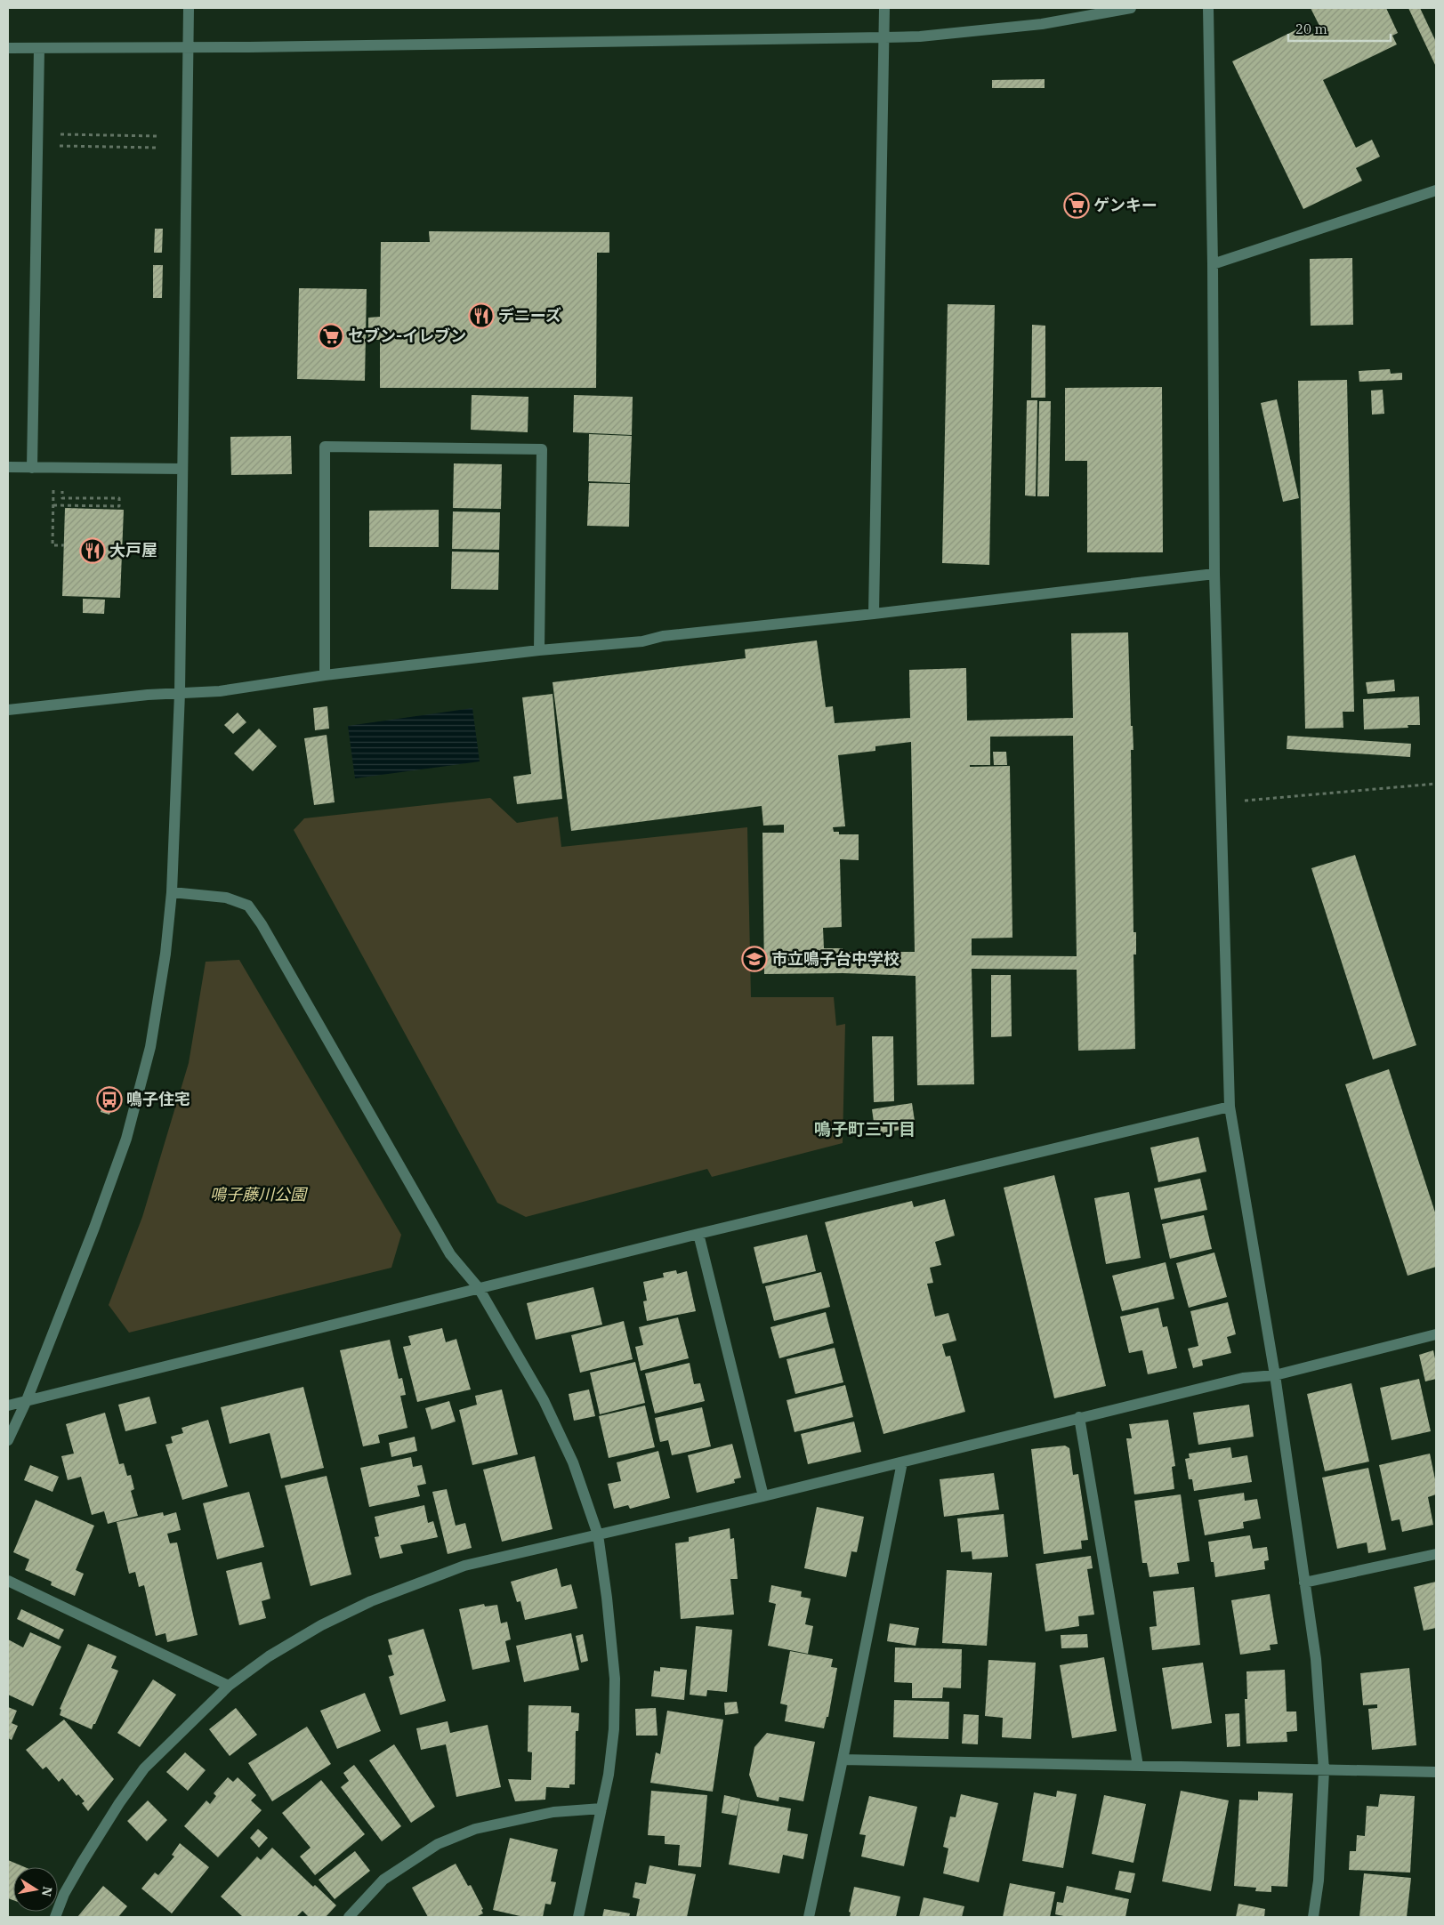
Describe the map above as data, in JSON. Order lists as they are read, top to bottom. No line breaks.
{"districts":["鳴子町三丁目"],"parks":["鳴子藤川公園"],"places":{"supermarket":["ゲンキー","セブン-イレブン"],"restaurant":["デニーズ","大戸屋"],"school or university":["市立鳴子台中学校"],"bus stop":["鳴子住宅"]},"scale_bar":"20 m","north":"right"}
